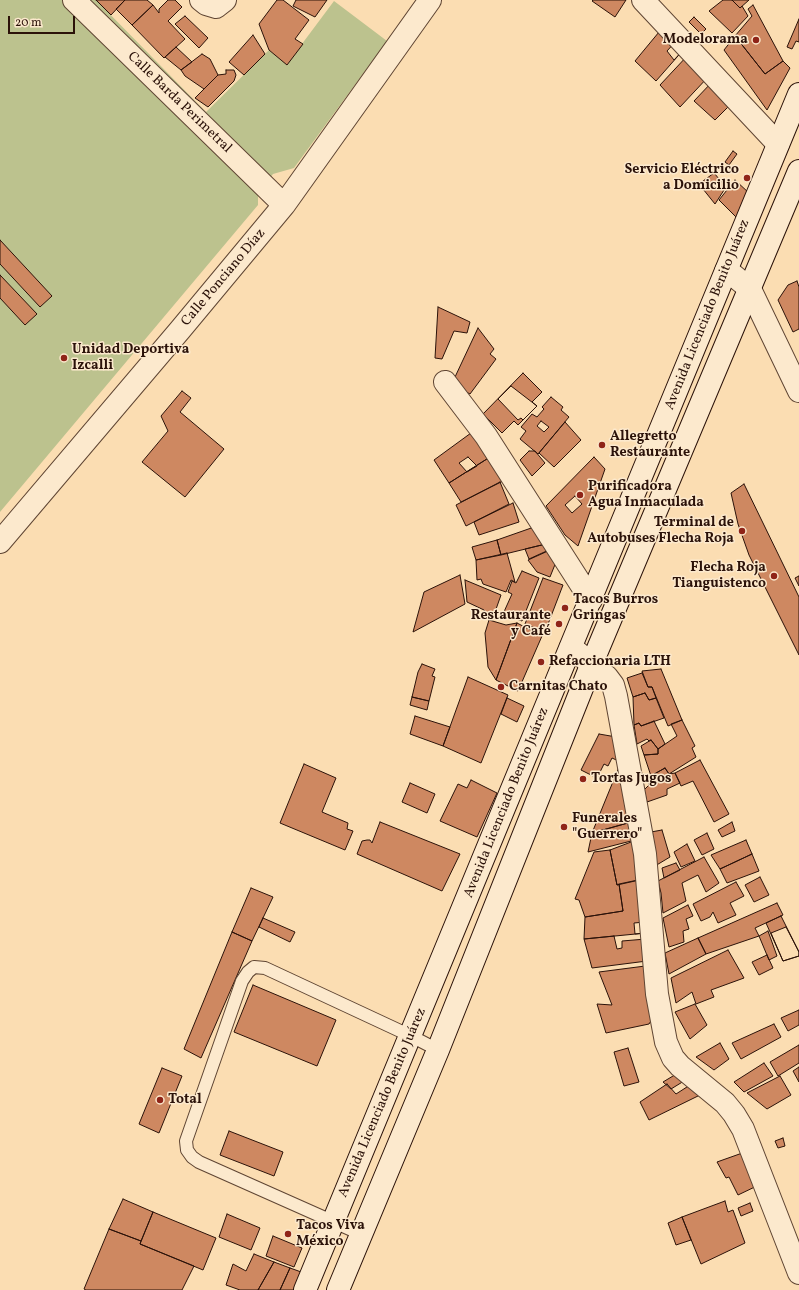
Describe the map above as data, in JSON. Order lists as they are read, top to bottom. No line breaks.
{"streets":{"main road":["Calle Barda Perimetral","Calle Ponciano Díaz","Avenida Licenciado Benito Juárez"]},"crossings":[["Calle Barda Perimetral","Calle Ponciano Díaz"]],"places":["Modelorama","Servicio Eléctrico a Domicilio","Unidad Deportiva Izcalli","Allegretto Restaurante","Purificadora Agua Inmaculada","Terminal de Autobuses Flecha Roja","Flecha Roja Tianguistenco","Tacos Burros Gringas","Restaurante y Café","Refaccionaria LTH","Carnitas Chato","Tortas Jugos","Funerales \"Guerrero\"","Total","Tacos Viva México"],"scale_bar":"20 m"}
